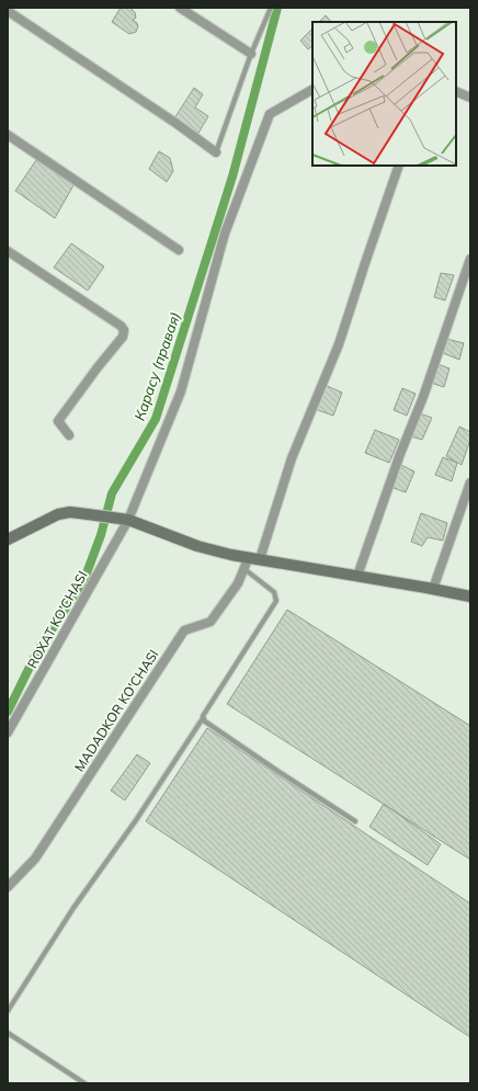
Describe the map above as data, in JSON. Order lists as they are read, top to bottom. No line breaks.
{"streets":{"street":["ROXAT KO'CHASI","MADADKOR KO'CHASI"]},"water":["Карасу (правая)"]}
